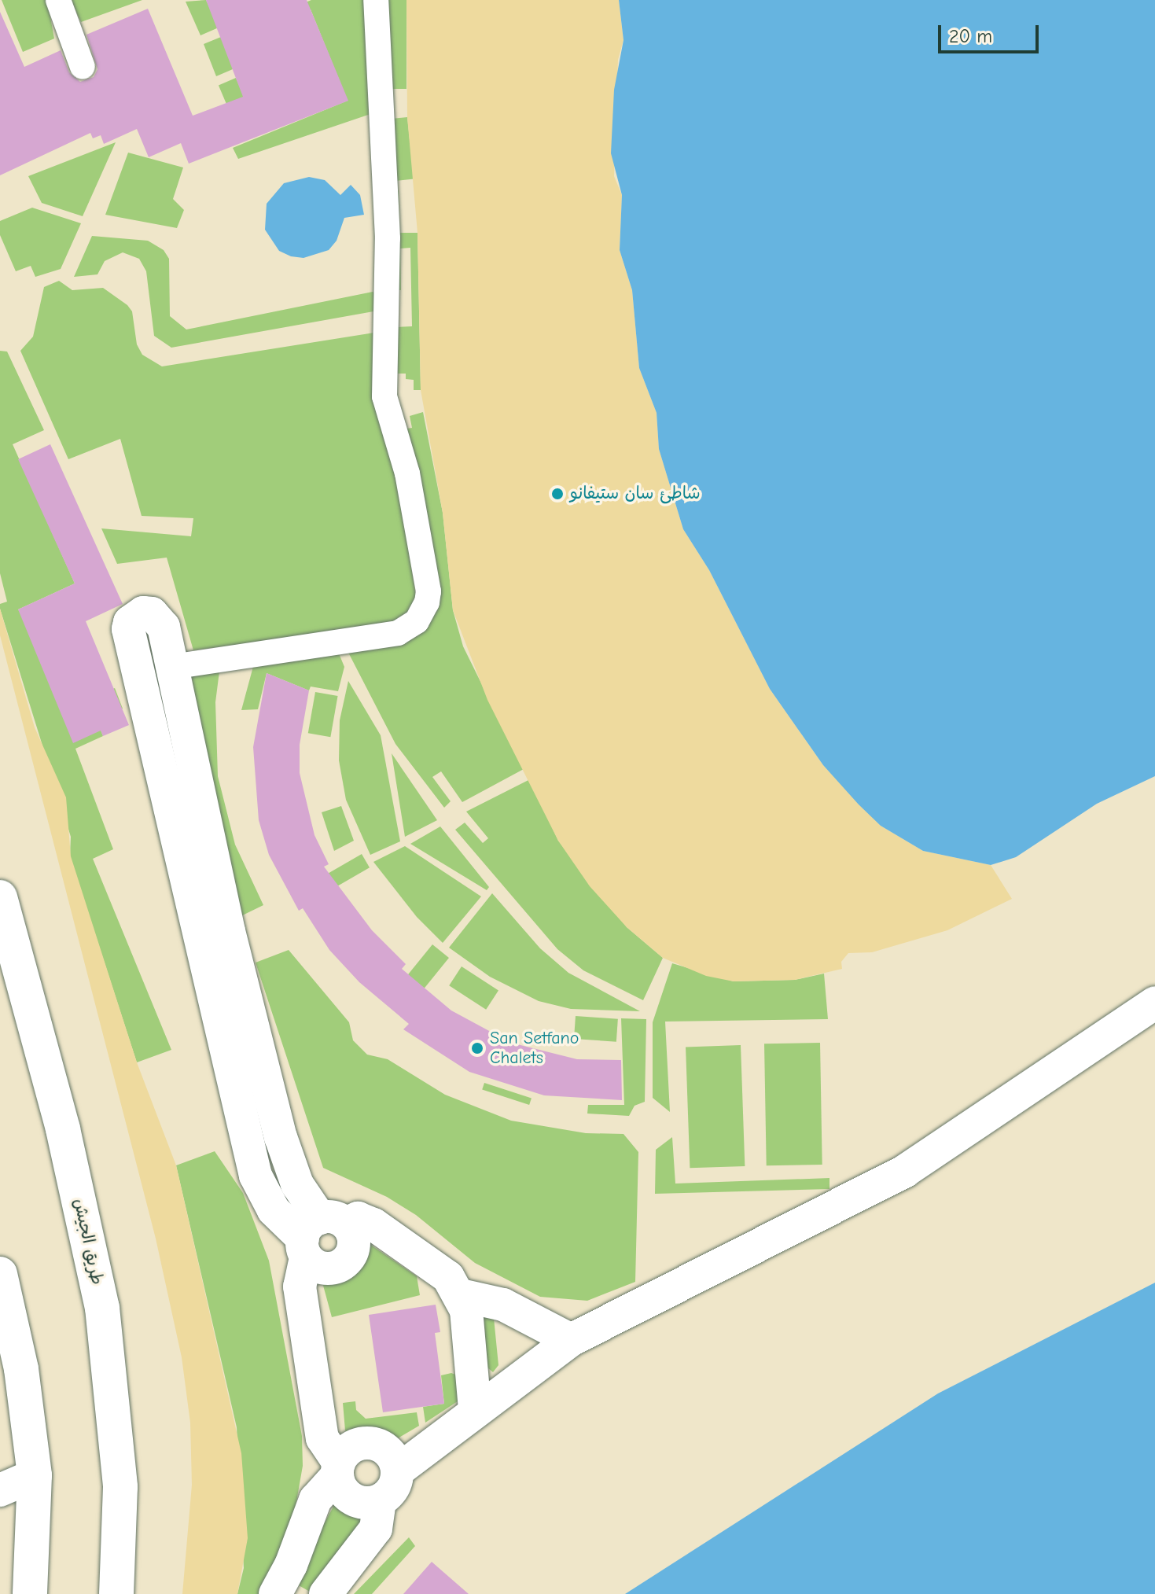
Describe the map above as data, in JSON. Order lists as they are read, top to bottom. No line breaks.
{"streets":{"highway":["طريق الجيش"]},"places":["شاطئ سان ستيفانو","San Setfano Chalets"],"scale_bar":"20 m"}
